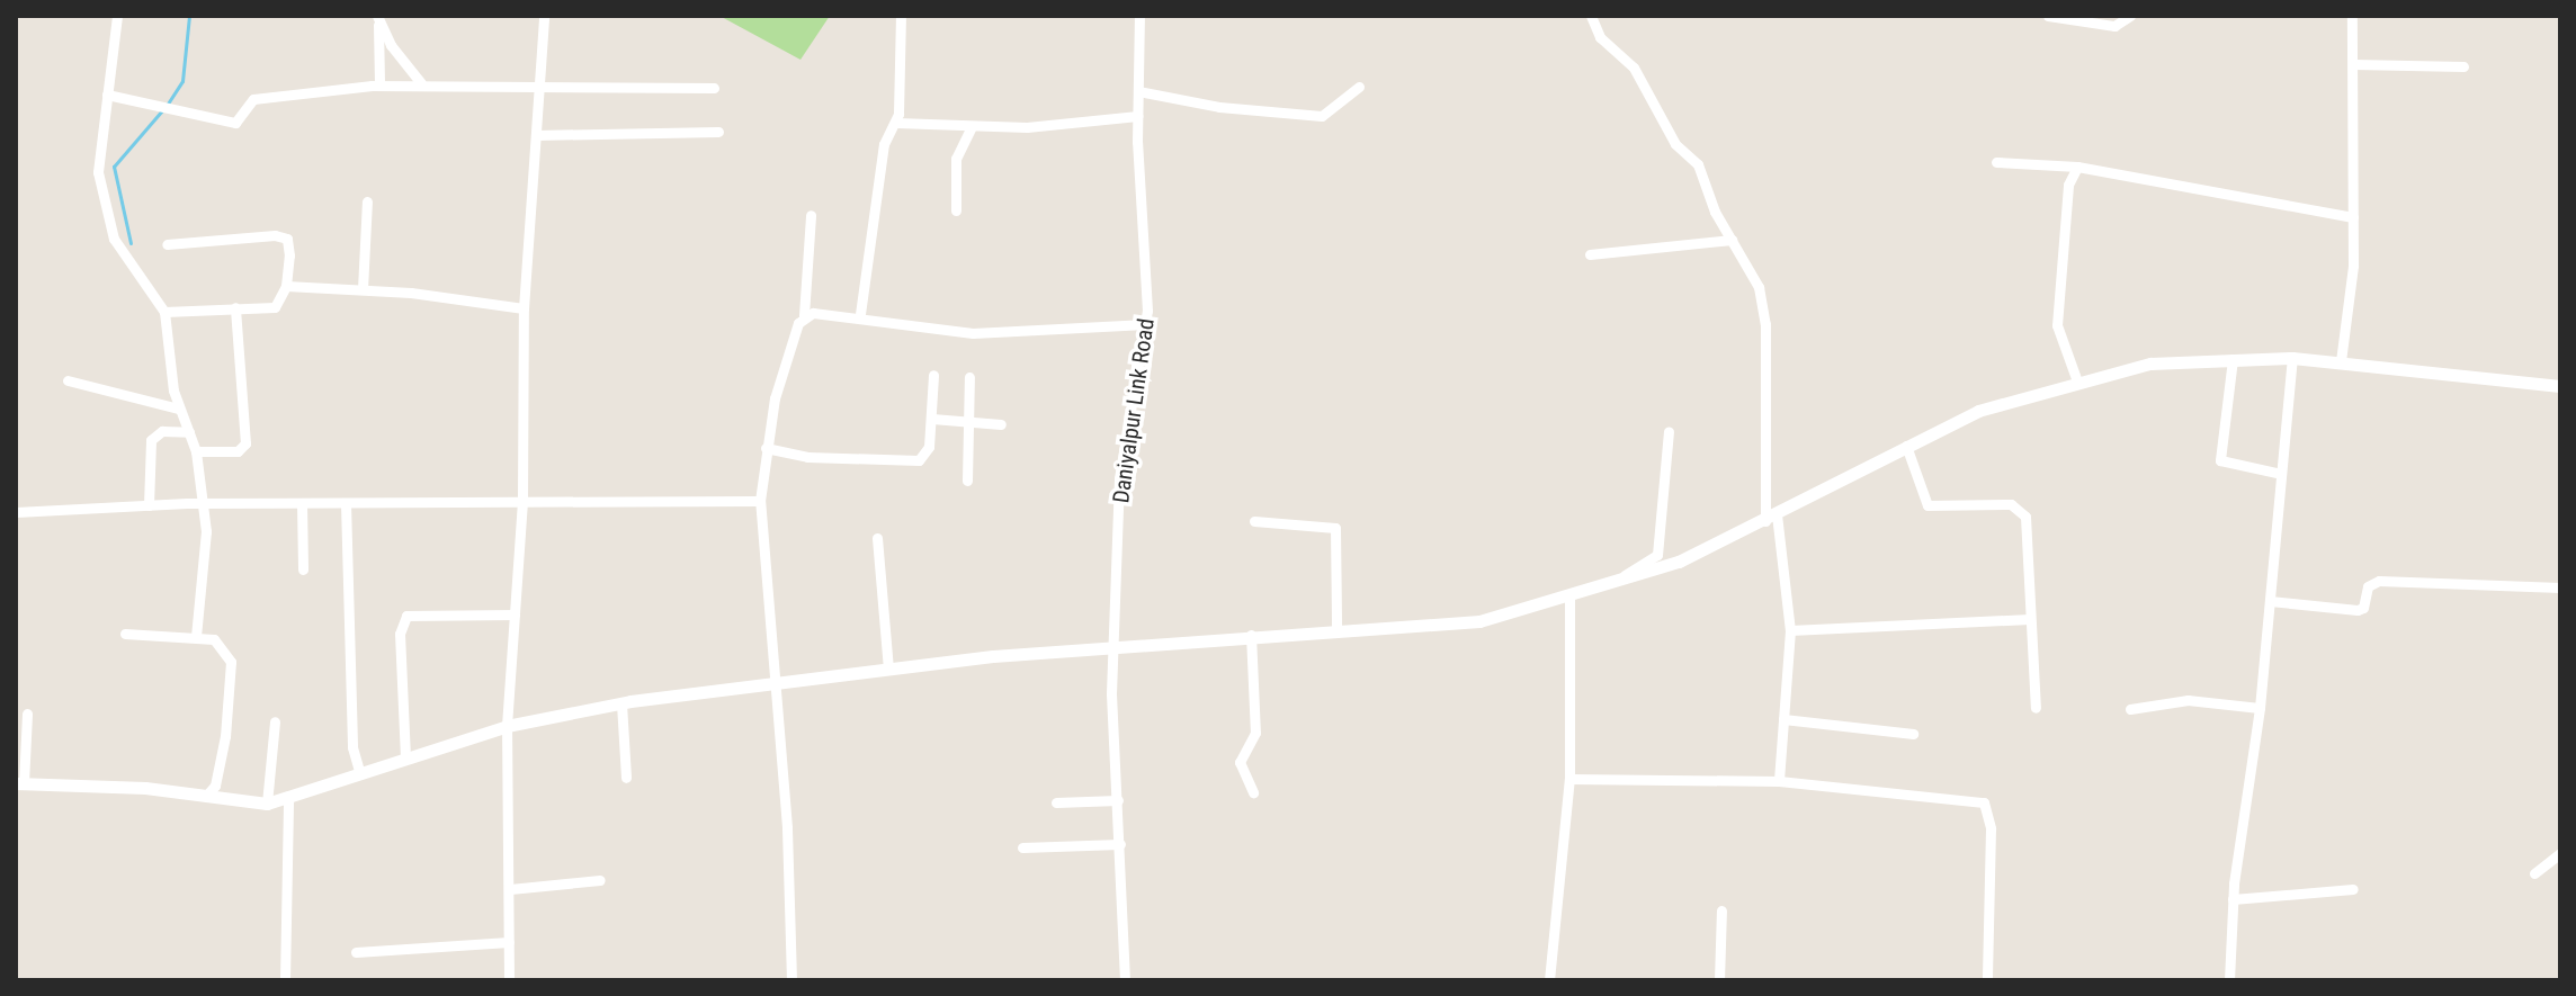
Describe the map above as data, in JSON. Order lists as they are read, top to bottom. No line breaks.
{"streets":{"street":["Daniyalpur Link Road"]}}
